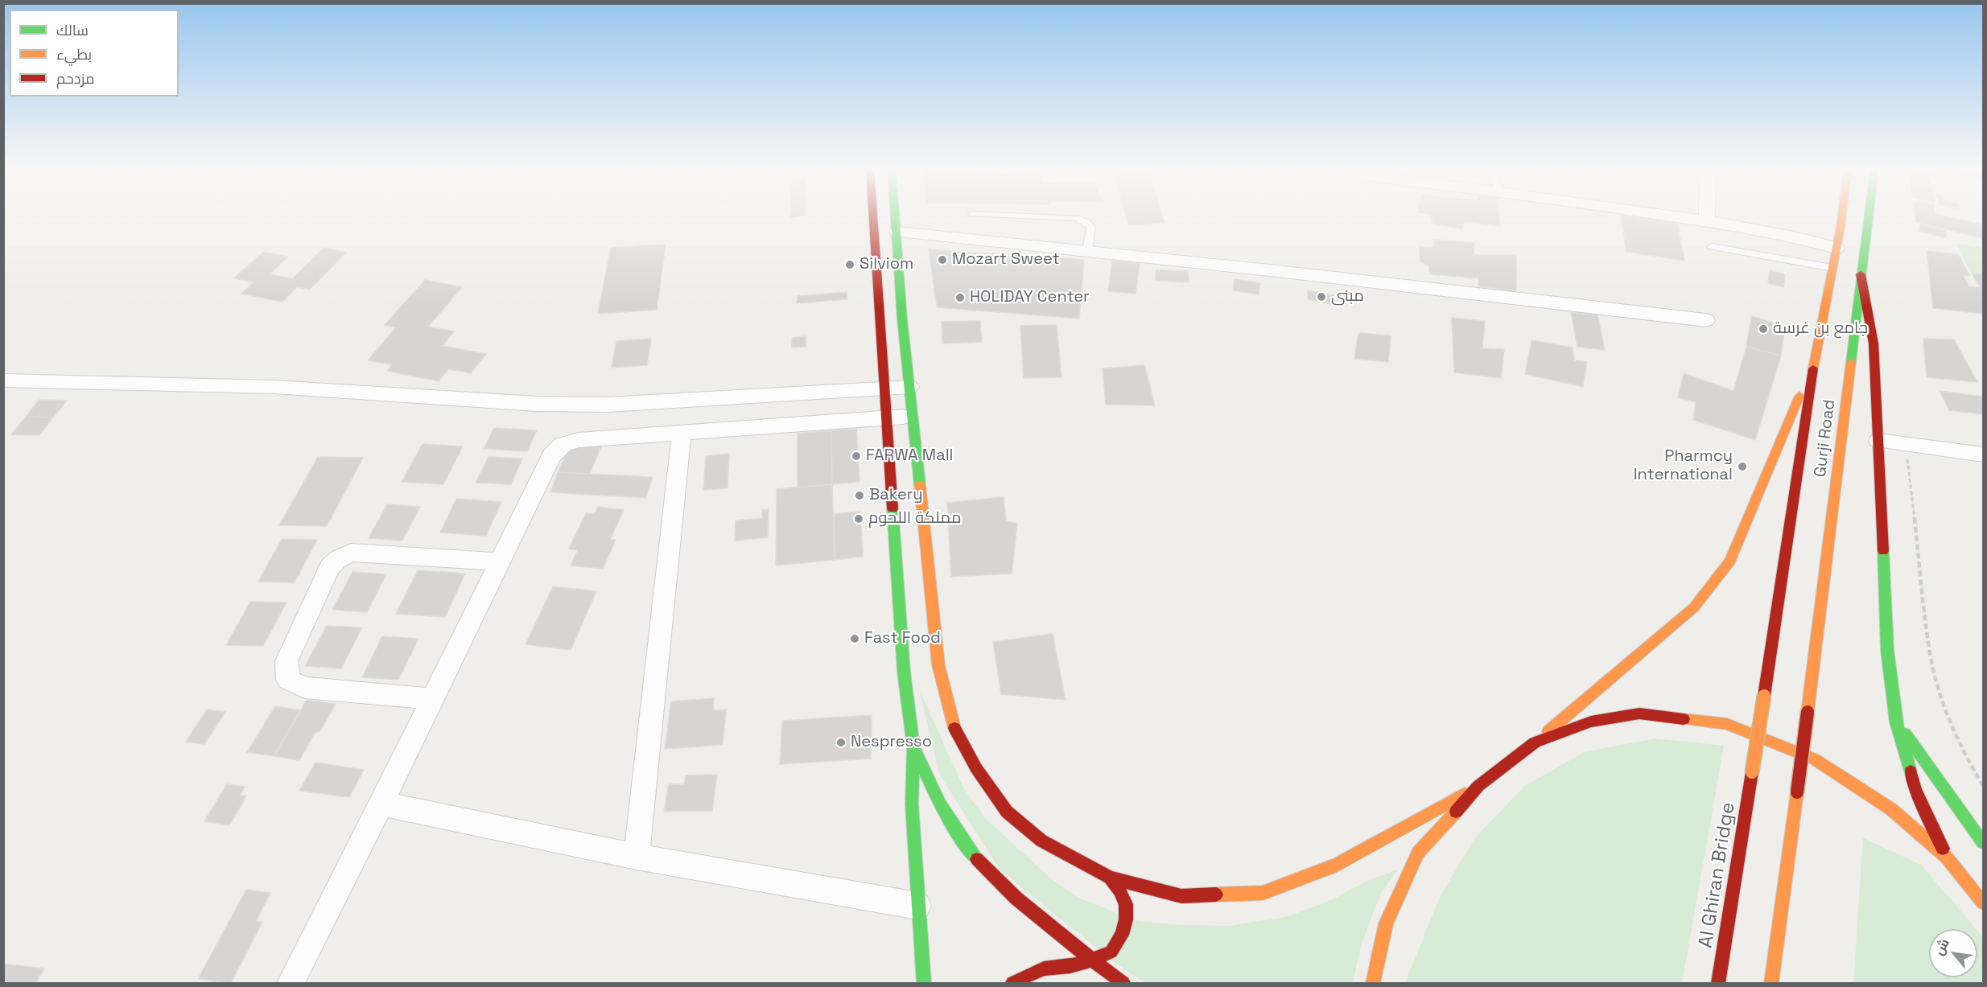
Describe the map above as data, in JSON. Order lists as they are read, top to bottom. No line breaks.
{"streets":{"main road":["Gurji Road","Al Ghiran Bridge"]},"crossings":[["Gurji Road","Al Ghiran Bridge"]],"places":["Mozart Sweet","Silviom","مبنى","HOLIDAY Center","جامع بن غرسة","FARWA Mall","Pharmcy International","Bakery","مملكة اللحوم","Fast Food","Nespresso"],"legend":["سالك","بطيء","مزدحم"],"north":"top left"}
